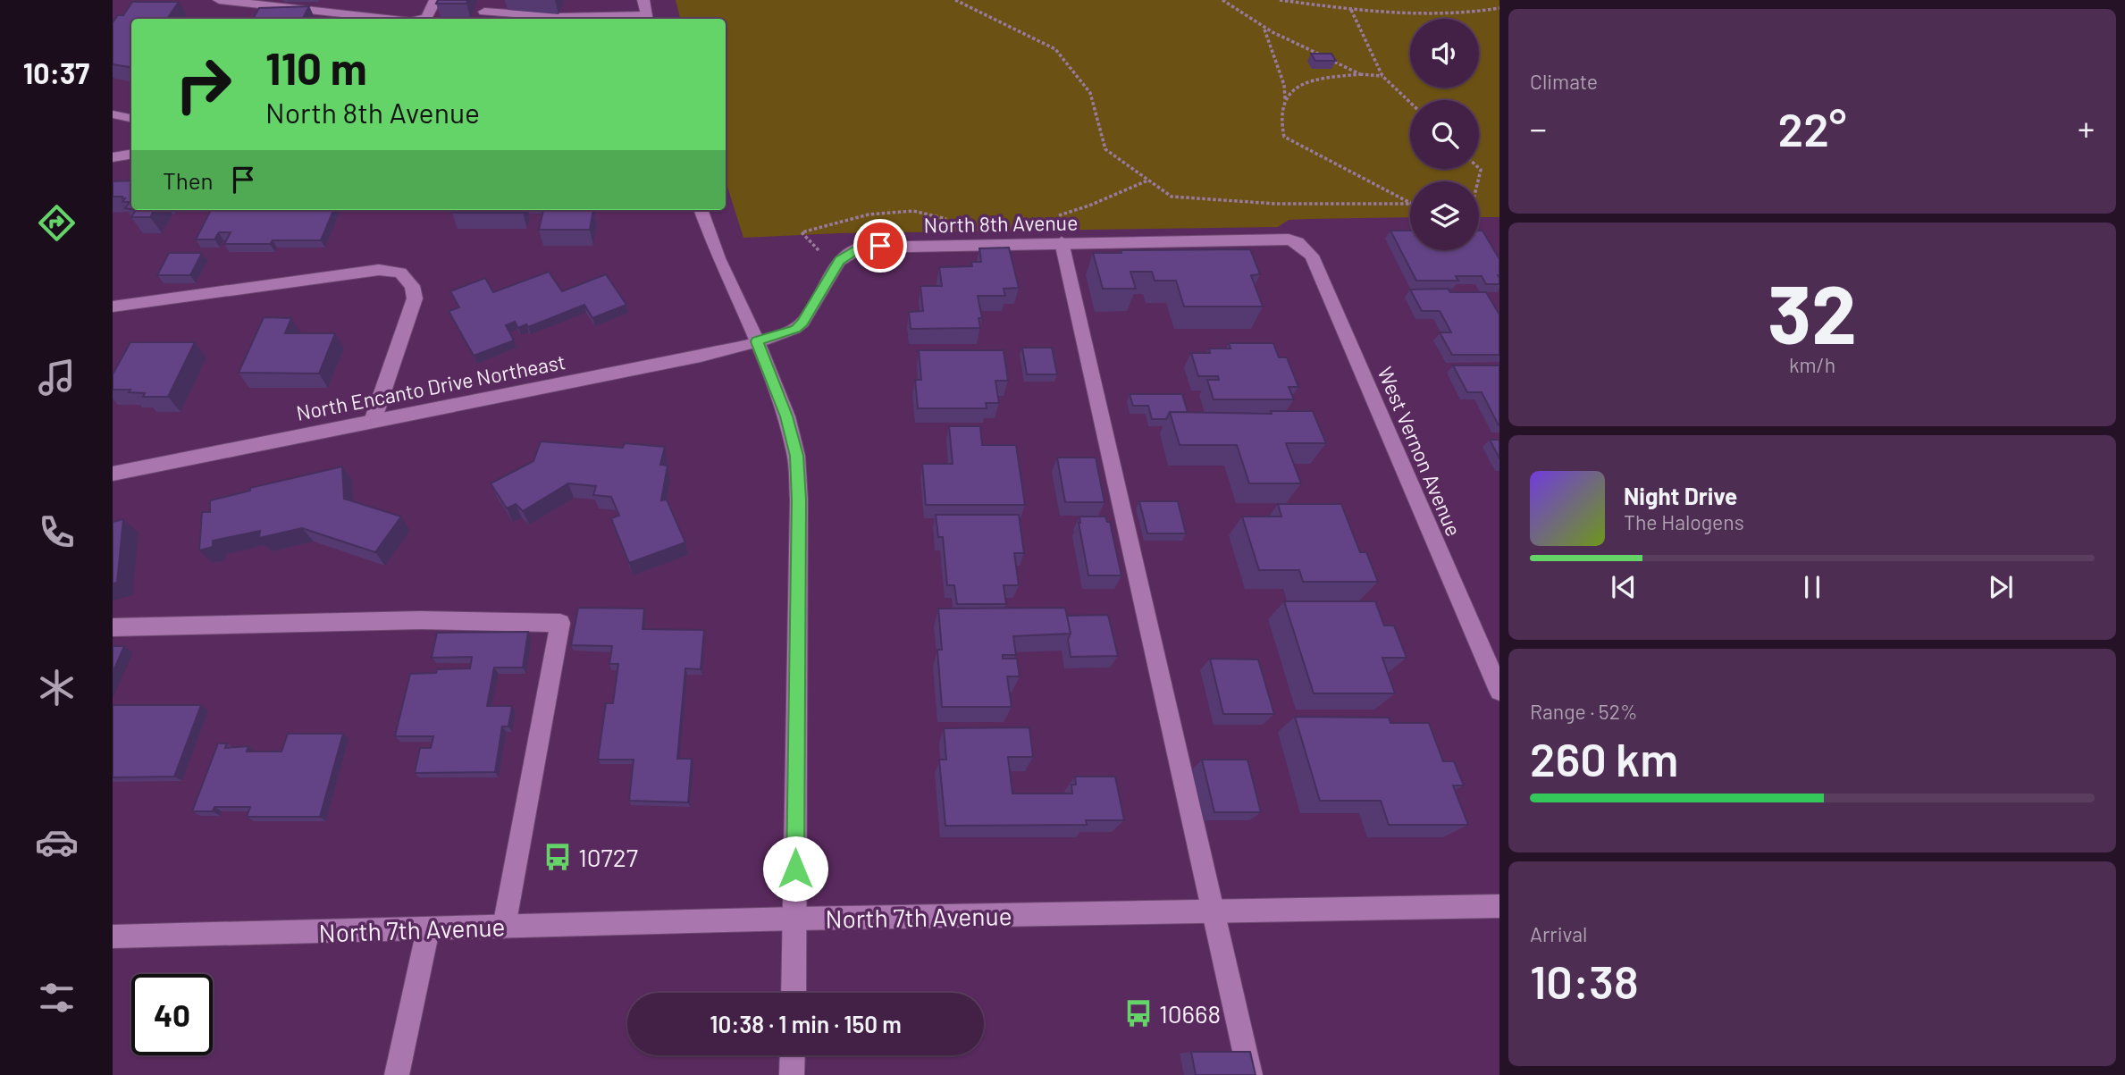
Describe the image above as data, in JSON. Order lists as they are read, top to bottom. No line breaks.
{"streets":{"street":["North 8th Avenue","North Encanto Drive Northeast","West Vernon Avenue","North 7th Avenue"]},"crossings":[["North 8th Avenue","West Vernon Avenue"]],"places":{"bus stop":["10727","10668"]},"page":{"tabs":"10:37","tile":["Climate",["32","km/h"],["Range · 52%","260 km"],["Arrival","10:38"]],"turn":["110 m","North 8th Avenue"],"heat":["−","22°","+"],"then":"Then","song":["Night Drive","The Halogens"],"limit":"40","trip":"10:38 · 1 min · 150 m"}}
